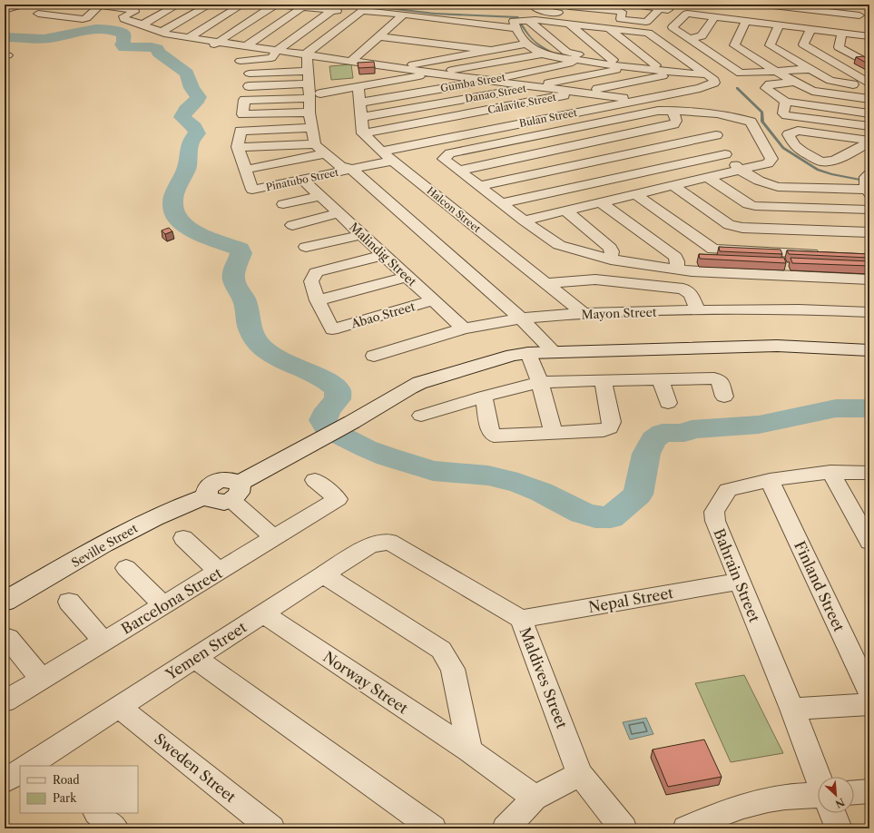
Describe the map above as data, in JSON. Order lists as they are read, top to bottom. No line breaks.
{"streets":{"street":["Gumba Street","Danao Street","Calavite Street","Bulan Street","Pinatubo Street","Halcon Street","Malindig Street","Mayon Street","Abao Street","Seville Street","Bahrain Street","Finland Street","Nepal Street","Barcelona Street","Yemen Street","Maldives Street","Norway Street","Sweden Street"]},"crossings":[["Calavite Street","Halcon Street"],["Bulan Street","Halcon Street"],["Pinatubo Street","Halcon Street"],["Pinatubo Street","Malindig Street"],["Halcon Street","Mayon Street"],["Malindig Street","Mayon Street"],["Malindig Street","Abao Street"],["Bahrain Street","Finland Street"],["Bahrain Street","Nepal Street"],["Nepal Street","Maldives Street"],["Yemen Street","Maldives Street"],["Yemen Street","Norway Street"],["Yemen Street","Sweden Street"]],"legend":["Road","Park"],"north":"bottom right"}
